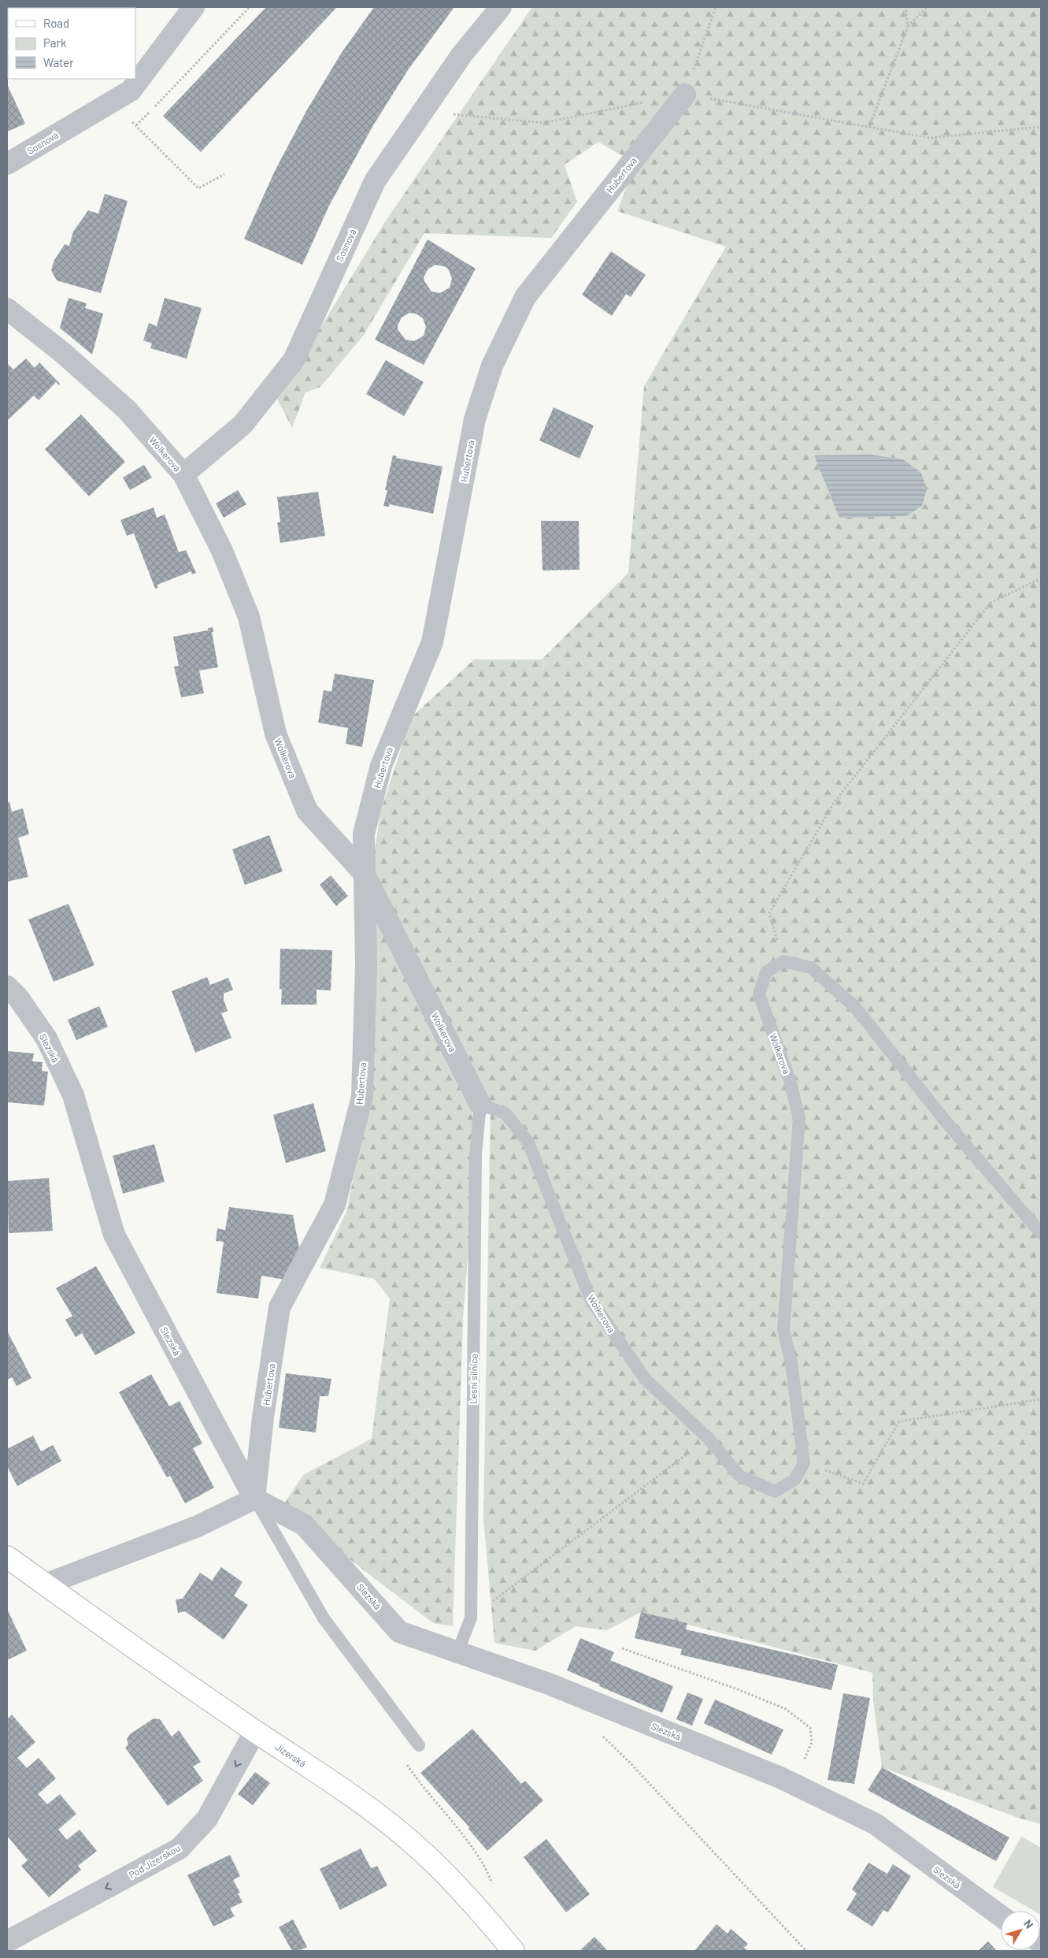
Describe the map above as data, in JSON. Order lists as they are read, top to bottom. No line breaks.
{"streets":{"street":["Sosnová","Hubertova","Wolkerova","Slezská","Jizerská","Pod Jizerskou"],"lane":["Lesní silnice"]},"crossings":[["Sosnová","Wolkerova"],["Hubertova","Wolkerova"],["Hubertova","Slezská"],["Wolkerova","Lesní silnice"],["Slezská","Lesní silnice"],["Jizerská","Pod Jizerskou"]],"one_way":["Pod Jizerskou"],"legend":["Road","Park","Water"],"north":"top right"}
